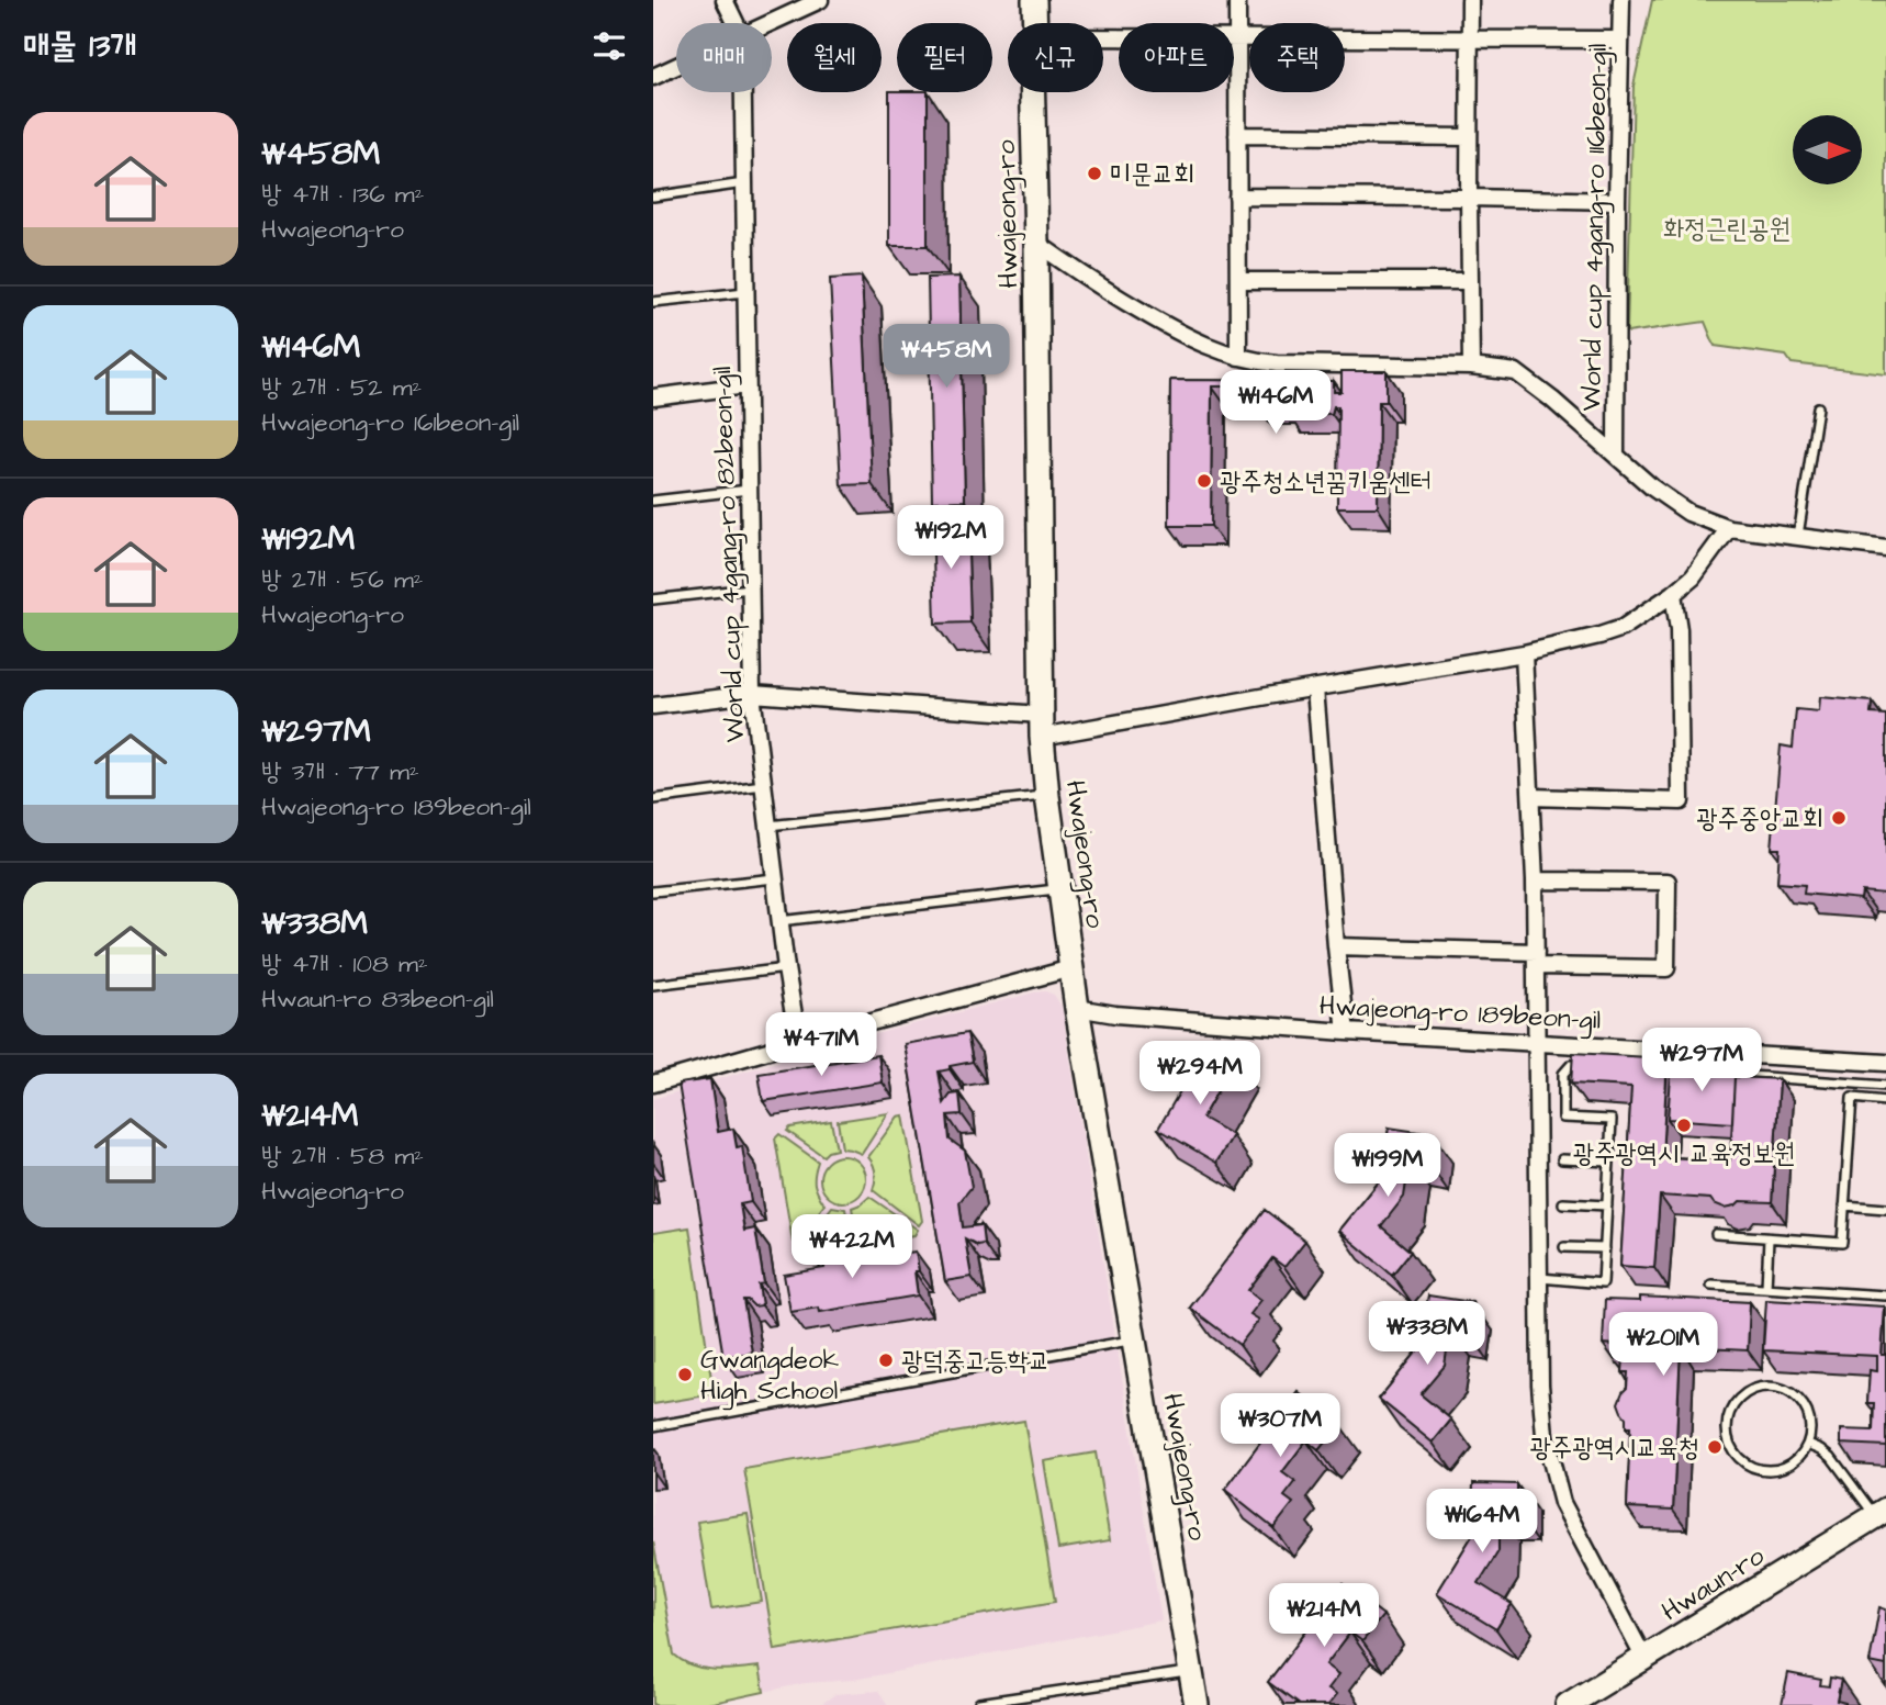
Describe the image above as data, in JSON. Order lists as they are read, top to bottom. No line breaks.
{"streets":{"street":["Hwajeong-ro","World cup 4gang-ro 116beon-gil","World cup 4gang-ro 82beon-gil","Hwajeong-ro 189beon-gil","Hwaun-ro"]},"crossings":[["Hwajeong-ro","Hwajeong-ro 189beon-gil"]],"parks":["화정근린공원"],"places":["미문교회","광주청소년꿈키움센터","광주중앙교회","광주광역시 교육정보원","광덕중고등학교","Gwangdeok High School","광주광역시교육청"],"north":"right","page":{"heading":"매물 13개","chip":["매매","월세","필터","신규","아파트","주택"],"list":[{"name":"₩458M","note":"방 4개 · 136 m² · Hwajeong-ro"},{"name":"₩146M","note":"방 2개 · 52 m² · Hwajeong-ro 161beon-gil"},{"name":"₩192M","note":"방 2개 · 56 m² · Hwajeong-ro"},{"name":"₩297M","note":"방 3개 · 77 m² · Hwajeong-ro 189beon-gil"},{"name":"₩338M","note":"방 4개 · 108 m² · Hwaun-ro 83beon-gil"},{"name":"₩214M","note":"방 2개 · 58 m² · Hwajeong-ro"}],"price":["₩458M","₩146M","₩192M","₩471M","₩297M","₩294M","₩199M","₩422M","₩338M","₩201M","₩307M","₩164M","₩214M"]}}
